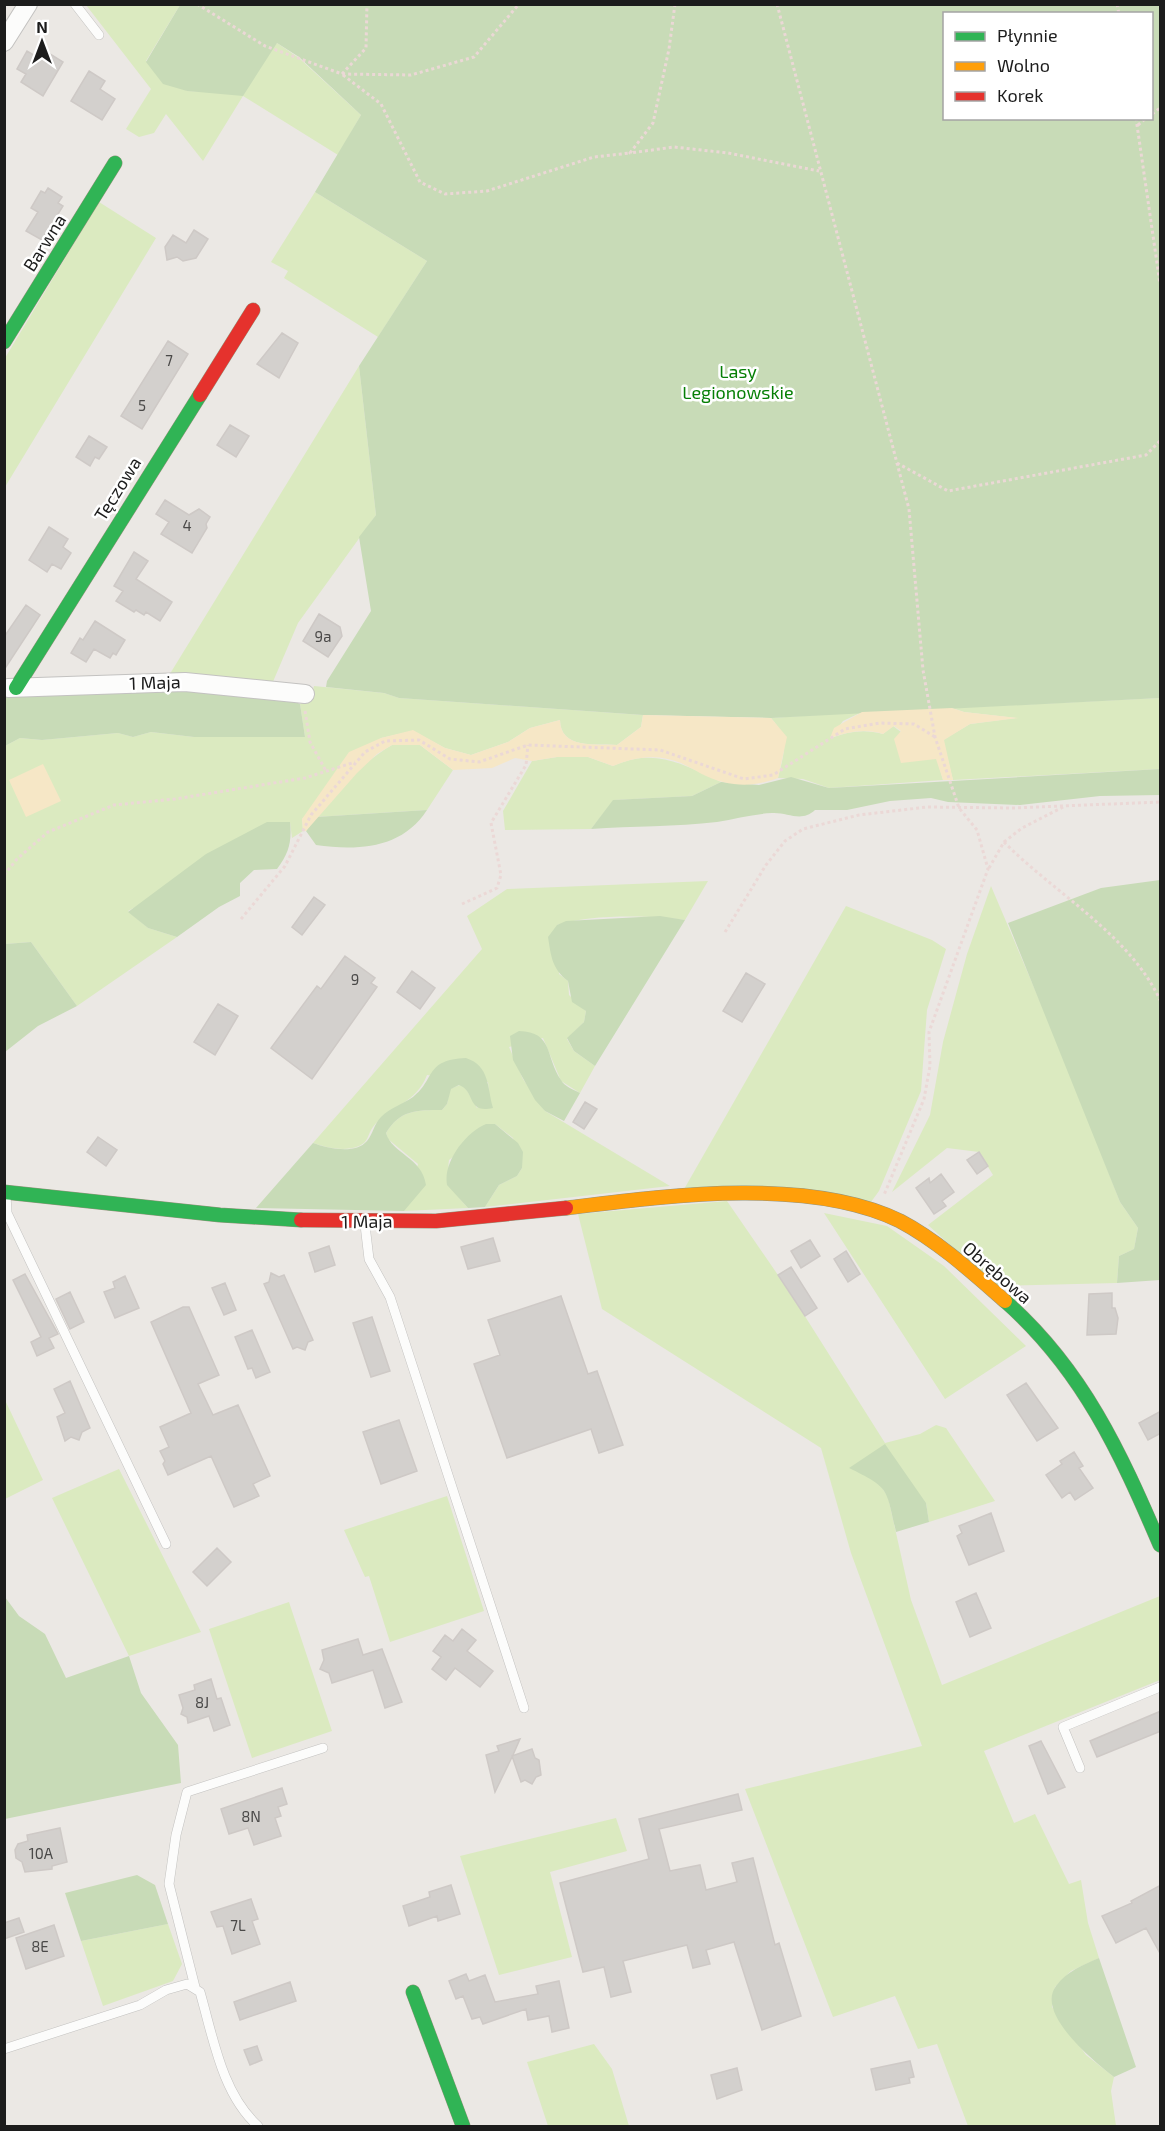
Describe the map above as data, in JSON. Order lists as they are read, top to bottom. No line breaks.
{"streets":{"street":["Barwna","Tęczowa","1 Maja","Obrębowa"]},"crossings":[["Tęczowa","1 Maja"],["1 Maja","Obrębowa"]],"parks":["Lasy Legionowskie"],"house_numbers":["7","5","4","9a","9","8J","8N","10A","7L","8E"],"legend":["Płynnie","Wolno","Korek"],"north":"top"}
